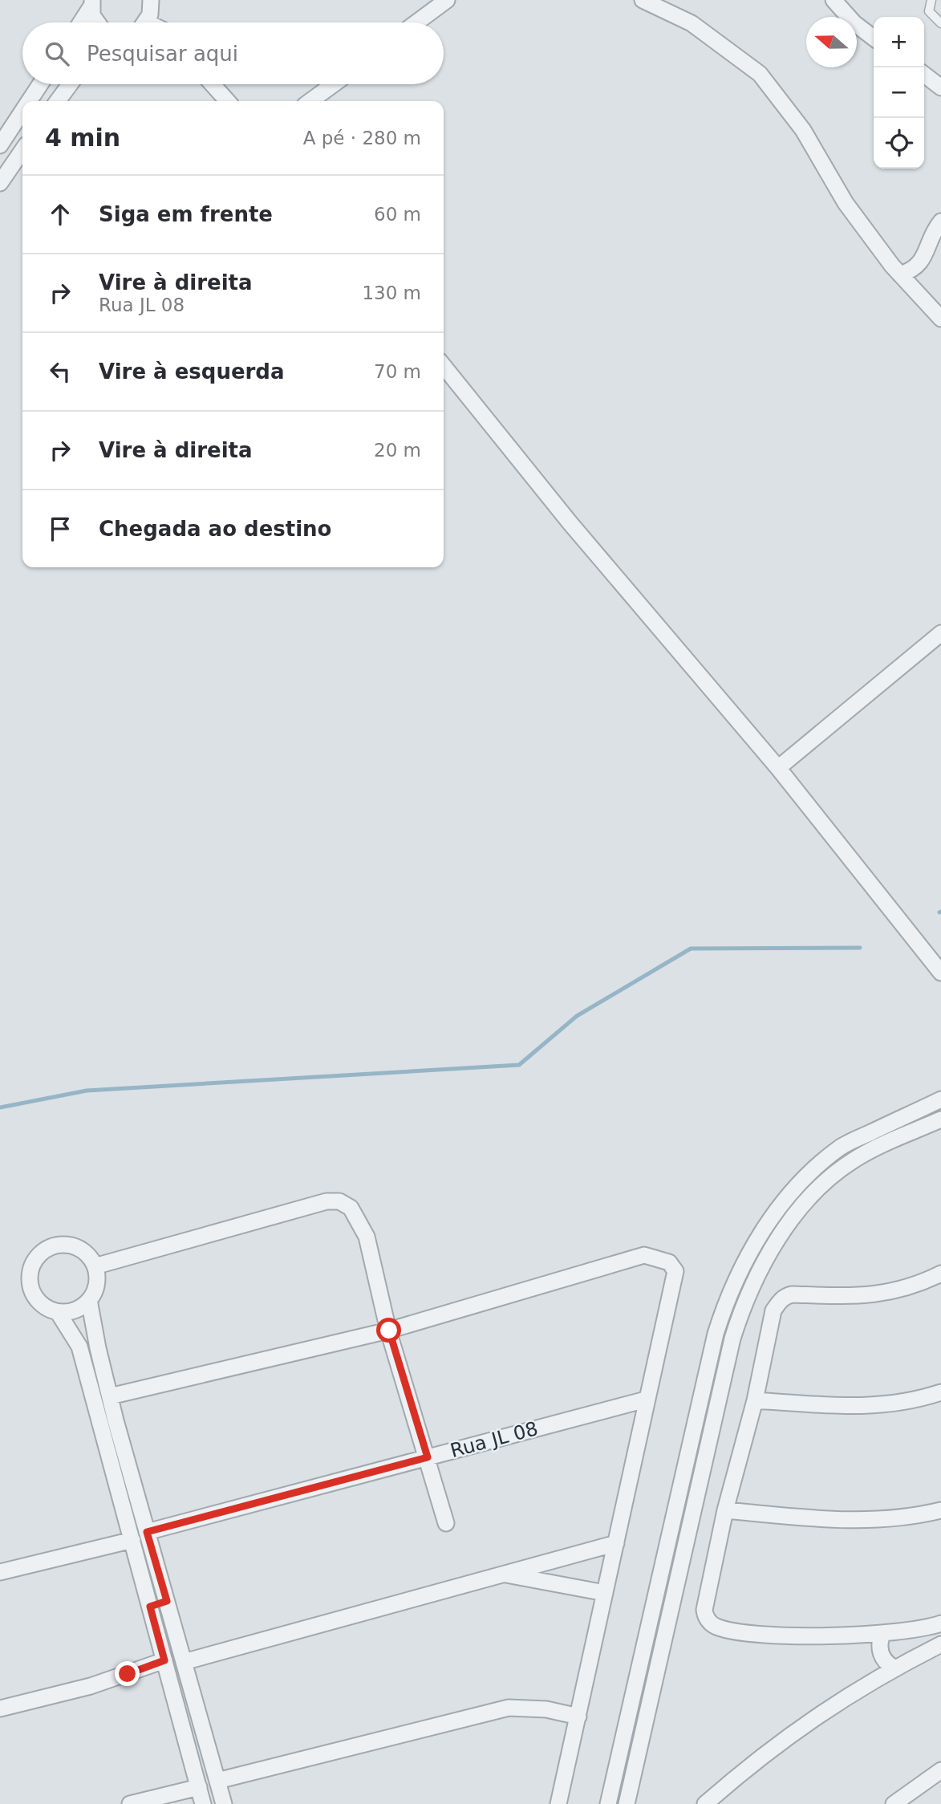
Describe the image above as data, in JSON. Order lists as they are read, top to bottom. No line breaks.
{"streets":{"street":["Rua JL 08"]},"north":"left","page":{"map_buttons":["+","−"],"search":"Pesquisar aqui","heading":["4 min","A pé · 280 m"],"list":[["Siga em frente","60 m"],["Vire à direita","Rua JL 08","130 m"],["Vire à esquerda","70 m"],["Vire à direita","20 m"],"Chegada ao destino"]}}
